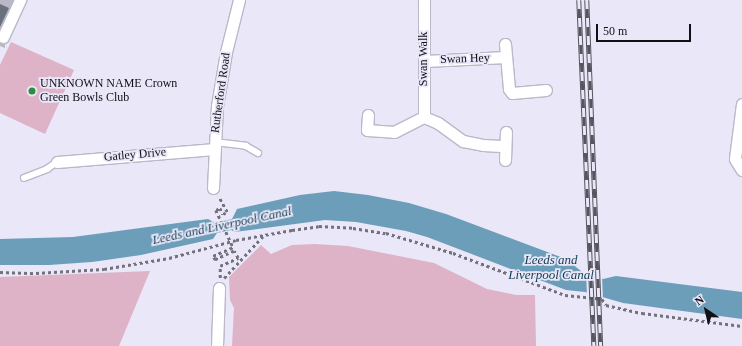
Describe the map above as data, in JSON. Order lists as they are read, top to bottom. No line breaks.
{"streets":{"street":["Swan Walk","Swan Hey","Rutherford Road","Gatley Drive"]},"crossings":[["Swan Walk","Swan Hey"],["Rutherford Road","Gatley Drive"]],"water":["Leeds and Liverpool Canal"],"places":["UNKNOWN NAME Crown Green Bowls Club"],"scale_bar":"50 m","north":"top left"}
